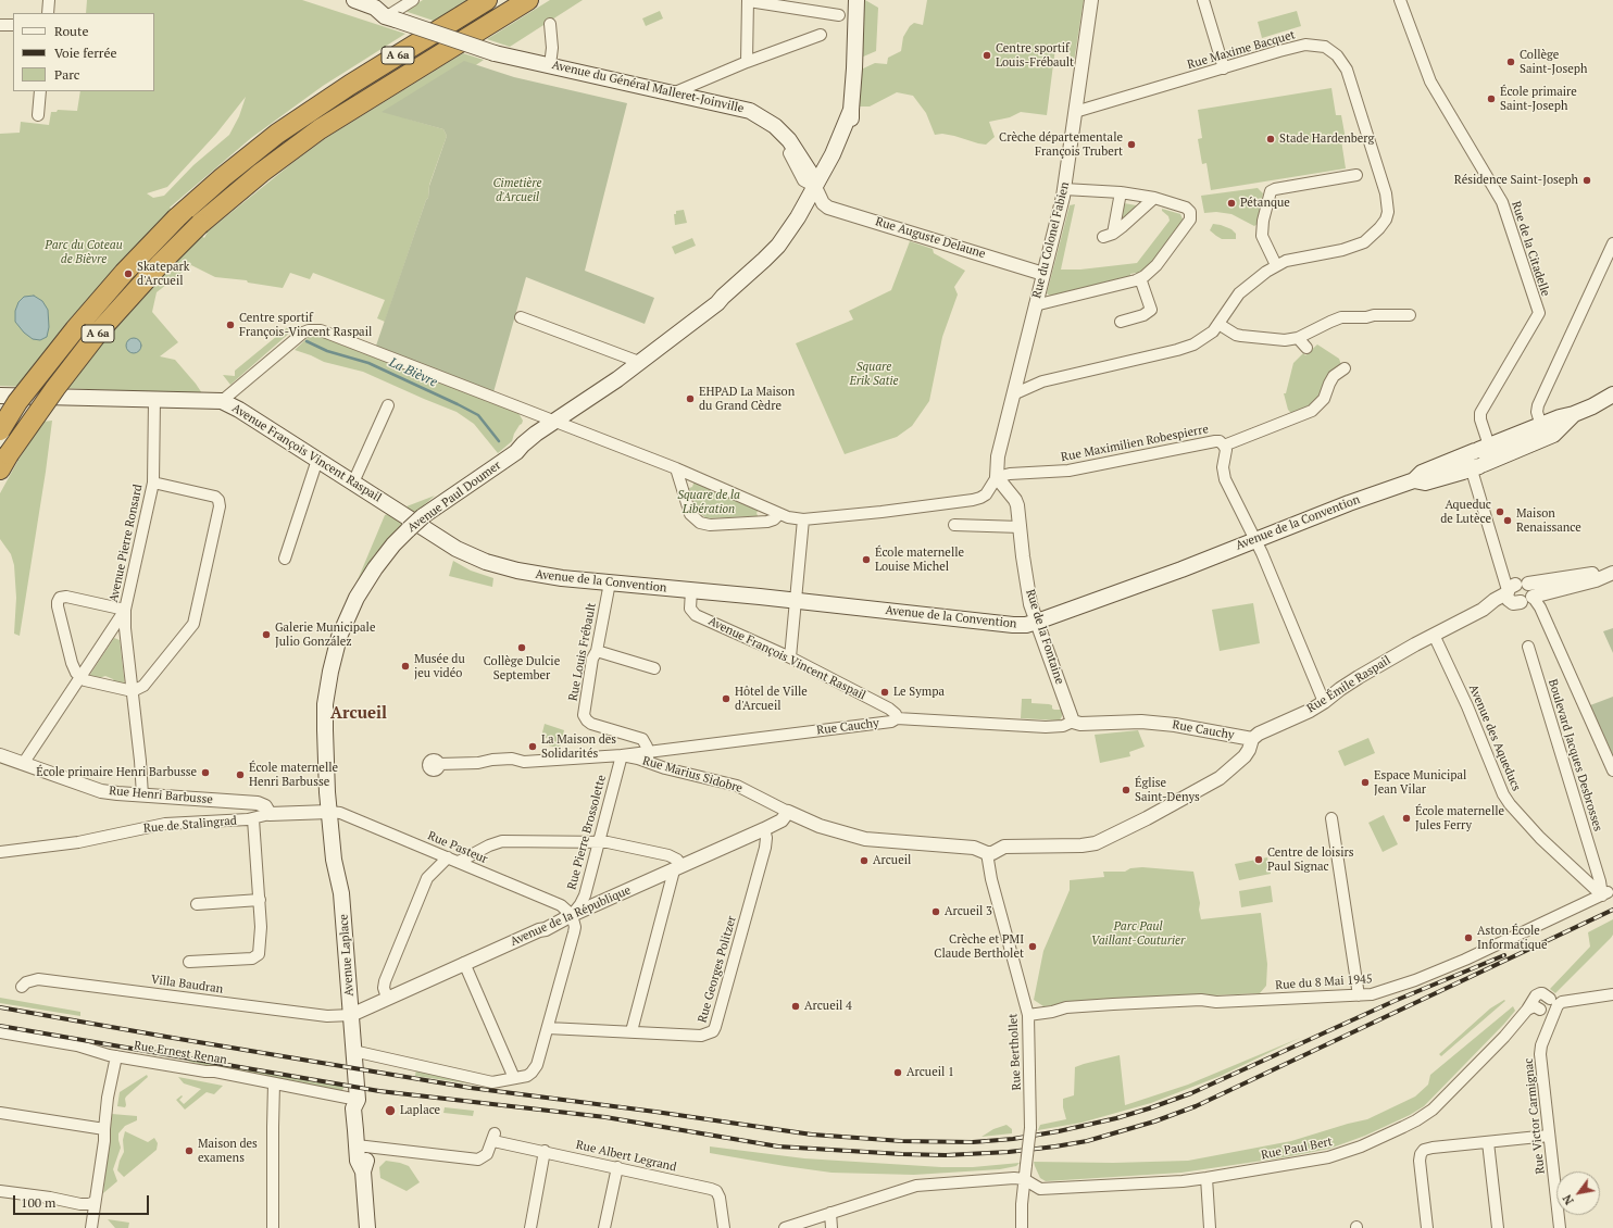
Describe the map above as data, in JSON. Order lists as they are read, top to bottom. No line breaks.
{"streets":{"highway":["A 6a"],"main road":["Avenue du Général Malleret-Joinville","Avenue François Vincent Raspail","Avenue Paul Doumer","Avenue de la Convention","Avenue Laplace"],"street":["Rue Maxime Bacquet","Rue Auguste Delaune","Rue du Colonel Fabien","Rue de la Citadelle","Rue Maximilien Robespierre","Avenue Pierre Ronsard","Rue de la Fontaine","Rue Louis Frébault","Rue Émile Raspail","Rue Cauchy","Avenue des Aqueducs","Boulevard Jacques Desbrosses","Rue Marius Sidobre","Rue Henri Barbusse","Rue de Stalingrad","Rue Pierre Brossolette","Rue Pasteur","Avenue de la République","Rue Georges Politzer","Rue du 8 Mai 1945","Villa Baudran","Rue Berthollet","Rue Ernest Renan","Rue Victor Carmignac","Rue Paul Bert","Rue Albert Legrand"]},"crossings":[["Rue Maxime Bacquet","Rue du Colonel Fabien"],["Avenue du Général Malleret-Joinville","Rue Auguste Delaune"],["Avenue du Général Malleret-Joinville","Avenue Paul Doumer"],["Rue Auguste Delaune","Rue du Colonel Fabien"],["Rue Auguste Delaune","Avenue Paul Doumer"],["Rue du Colonel Fabien","Rue Maximilien Robespierre"],["Rue du Colonel Fabien","Rue de la Fontaine"],["Rue de la Citadelle","Avenue de la Convention"],["Rue de la Citadelle","Rue Émile Raspail"],["Rue Maximilien Robespierre","Rue de la Fontaine"],["Avenue François Vincent Raspail","Avenue de la Convention"],["Avenue François Vincent Raspail","Avenue Pierre Ronsard"],["Avenue François Vincent Raspail","Rue Cauchy"],["Avenue Paul Doumer","Rue de Stalingrad"],["Avenue Paul Doumer","Rue Pasteur"],["Avenue Paul Doumer","Avenue Laplace"],["Avenue de la Convention","Rue de la Fontaine"],["Avenue de la Convention","Rue Louis Frébault"],["Avenue Pierre Ronsard","Rue Henri Barbusse"],["Rue de la Fontaine","Rue Cauchy"],["Rue Louis Frébault","Rue Cauchy"],["Rue Louis Frébault","Rue Marius Sidobre"],["Rue Émile Raspail","Rue Cauchy"],["Rue Émile Raspail","Avenue des Aqueducs"],["Rue Cauchy","Rue Marius Sidobre"],["Rue Cauchy","Rue Pierre Brossolette"],["Avenue des Aqueducs","Boulevard Jacques Desbrosses"],["Avenue des Aqueducs","Rue du 8 Mai 1945"],["Boulevard Jacques Desbrosses","Rue du 8 Mai 1945"],["Rue Marius Sidobre","Rue Pierre Brossolette"],["Rue Marius Sidobre","Avenue de la République"],["Rue Marius Sidobre","Rue Berthollet"],["Rue Henri Barbusse","Rue de Stalingrad"],["Rue de Stalingrad","Rue Pasteur"],["Rue de Stalingrad","Avenue Laplace"],["Rue Pierre Brossolette","Rue Pasteur"],["Rue Pierre Brossolette","Avenue de la République"],["Rue Pasteur","Avenue de la République"],["Rue Pasteur","Avenue Laplace"],["Avenue de la République","Avenue Laplace"],["Avenue de la République","Rue Georges Politzer"],["Avenue de la République","Villa Baudran"],["Avenue Laplace","Villa Baudran"],["Avenue Laplace","Rue Ernest Renan"],["Avenue Laplace","Rue Albert Legrand"],["Rue du 8 Mai 1945","Rue Berthollet"],["Rue Berthollet","Rue Paul Bert"],["Rue Victor Carmignac","Rue Paul Bert"]],"districts":["Arcueil"],"water":["La Bièvre"],"parks":["Cimetière d'Arcueil","Parc du Coteau de Bièvre","Square Erik Satie","Square de la Libération","Parc Paul Vaillant-Couturier"],"places":["Centre sportif Louis-Frébault","Collège Saint-Joseph","École primaire Saint-Joseph","Stade Hardenberg","Crèche départementale François Trubert","Résidence Saint-Joseph","Pétanque","Skatepark d'Arcueil","Centre sportif François-Vincent Raspail","EHPAD La Maison du Grand Cèdre","Aqueduc de Lutèce","Maison Renaissance","École maternelle Louise Michel","Galerie Municipale Julio González","Collège Dulcie September","Musée du jeu vidéo","Le Sympa","Hôtel de Ville d'Arcueil","La Maison des Solidarités","École primaire Henri Barbusse","École maternelle Henri Barbusse","Espace Municipal Jean Vilar","Église Saint-Denys","École maternelle Jules Ferry","Centre de loisirs Paul Signac","Arcueil","Arcueil 3","Aston École Informatique","Crèche et PMI Claude Bertholet","Arcueil 4","Arcueil 1","Laplace","Maison des examens"],"legend":["Route","Voie ferrée","Parc"],"scale_bar":"100 m","north":"bottom left"}
